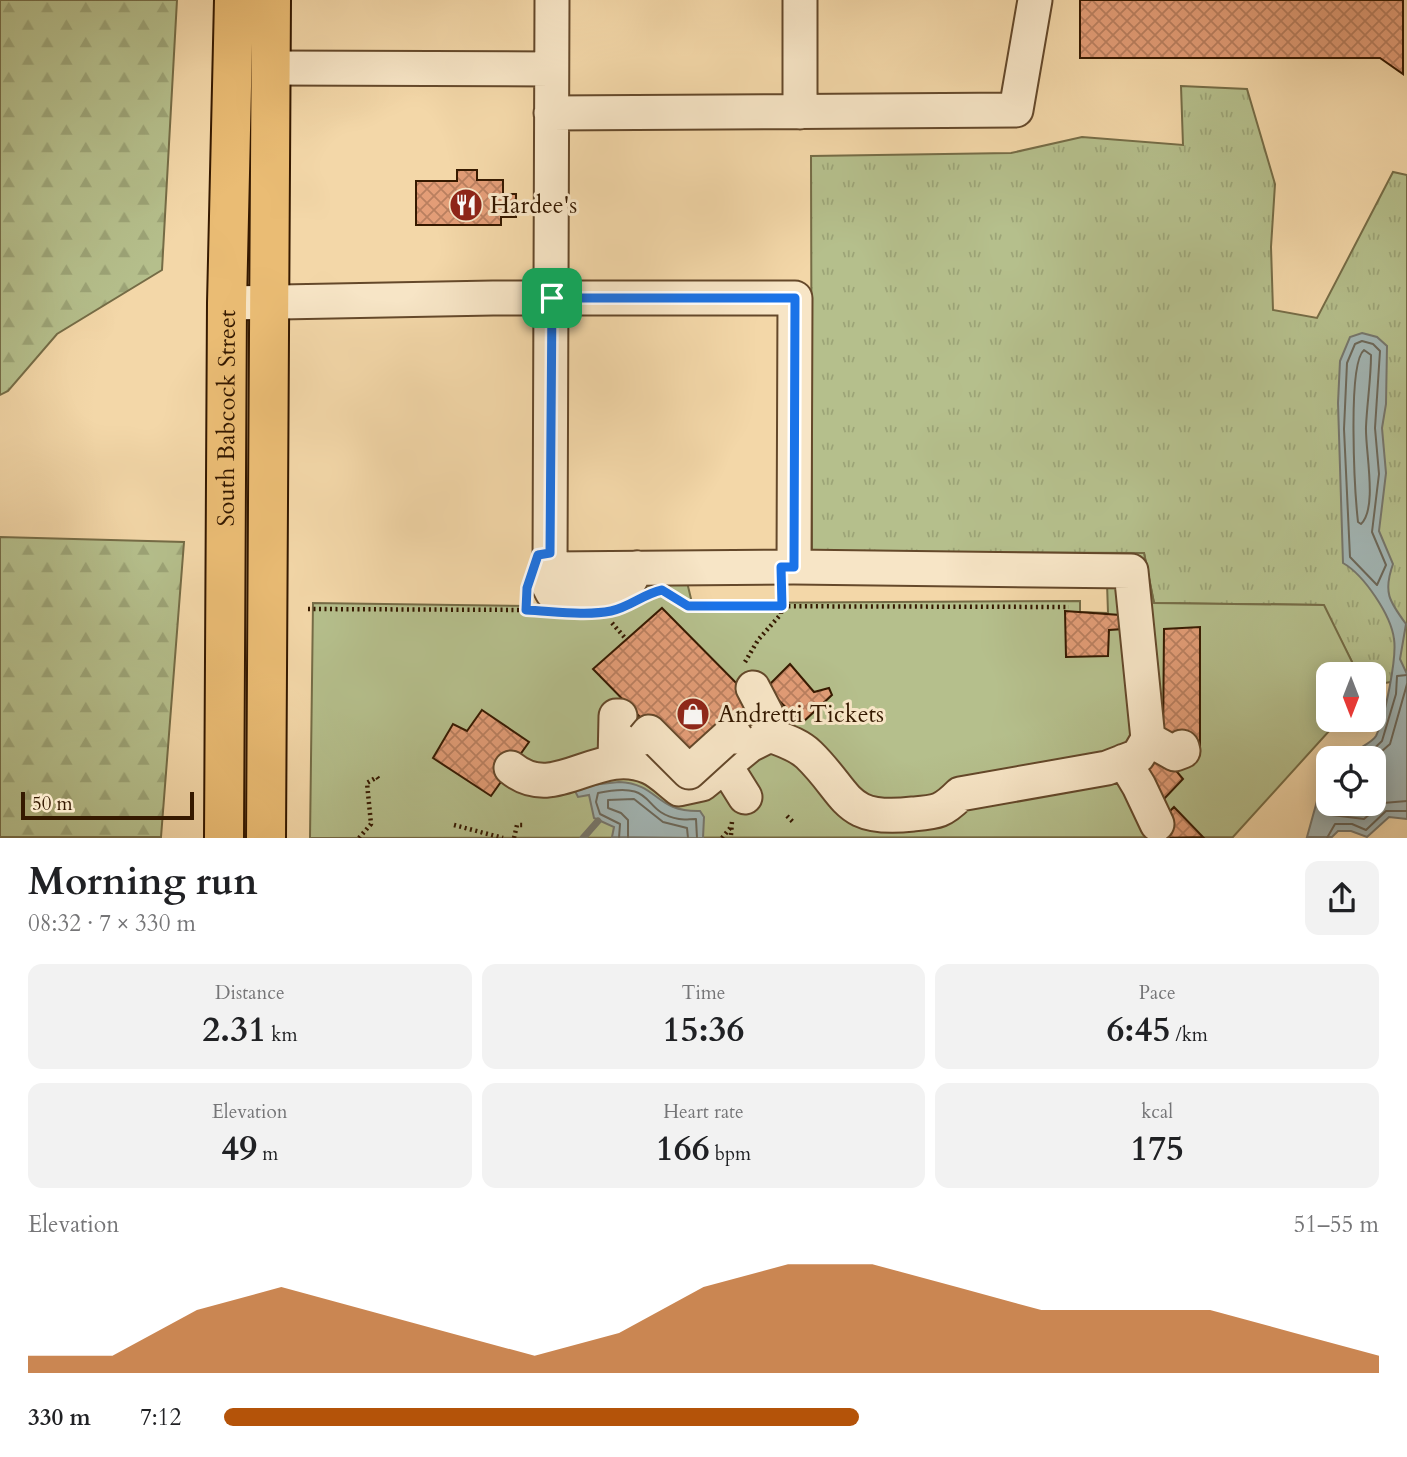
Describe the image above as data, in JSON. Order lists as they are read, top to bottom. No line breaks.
{"streets":{"main road":["South Babcock Street"]},"places":{"restaurant":["Hardee's"],"shop":["Andretti Tickets"]},"scale_bar":"50 m","north":"bottom","page":{"scale":"50 m","heading":["Morning run","08:32 · 7 × 330 m"],"stats":[["Distance","2.31 km"],["Time","15:36"],["Pace","6:45 /km"],["Elevation","49 m"],["Heart rate","166 bpm"],["kcal","175"]],"chart":["Elevation","51–55 m"],"list":[{"name":"330 m","note":"7:12"}]}}
